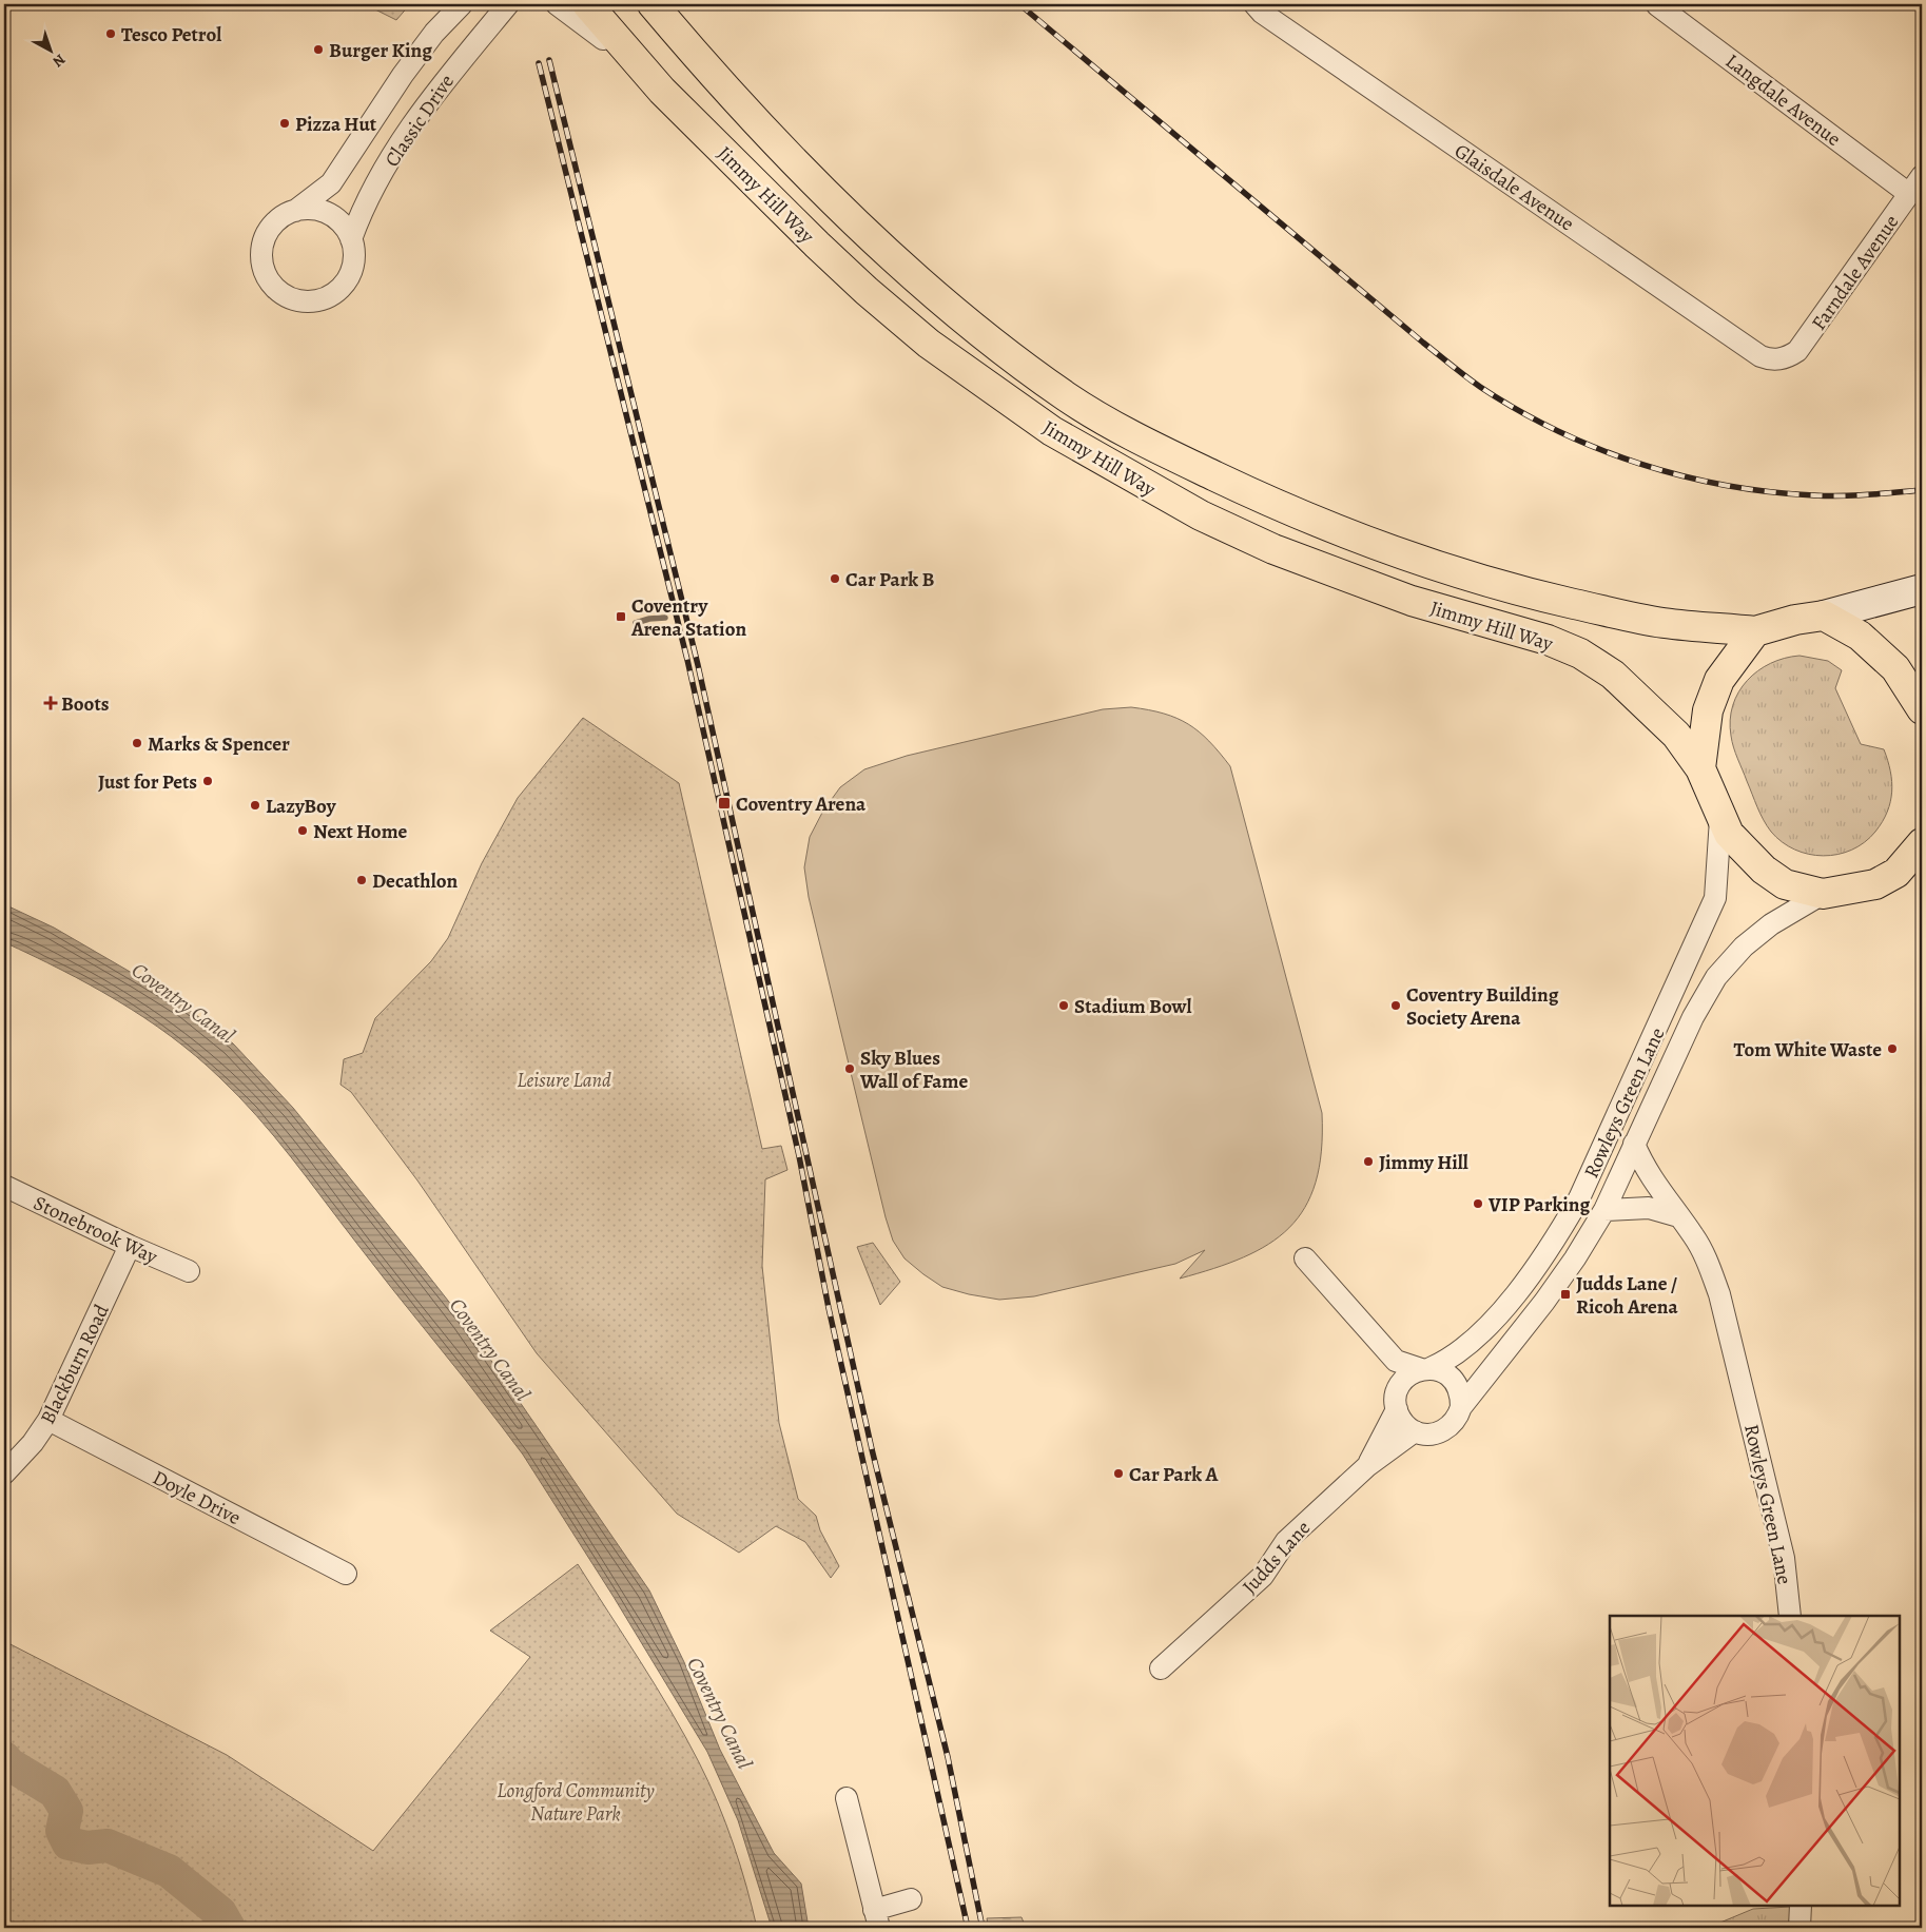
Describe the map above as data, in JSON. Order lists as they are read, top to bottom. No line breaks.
{"streets":{"highway":["Jimmy Hill Way"],"street":["Langdale Avenue","Classic Drive","Glaisdale Avenue","Farndale Avenue","Rowleys Green Lane","Stonebrook Way","Blackburn Road","Doyle Drive","Judds Lane"]},"crossings":[["Langdale Avenue","Farndale Avenue"],["Glaisdale Avenue","Farndale Avenue"],["Rowleys Green Lane","Judds Lane"],["Stonebrook Way","Blackburn Road"],["Blackburn Road","Doyle Drive"]],"water":["Coventry Canal"],"parks":["Leisure Land","Longford Community Nature Park"],"places":{"other":["Tesco Petrol","Burger King","Pizza Hut","Car Park B","Marks & Spencer","Just for Pets","LazyBoy","Next Home","Decathlon","Stadium Bowl","Coventry Building Society Arena","Tom White Waste","Sky Blues Wall of Fame","Jimmy Hill","VIP Parking","Car Park A"],"transit":["Coventry Arena Station","Coventry Arena","Judds Lane / Ricoh Arena"],"health":["Boots"]},"north":"bottom right"}
